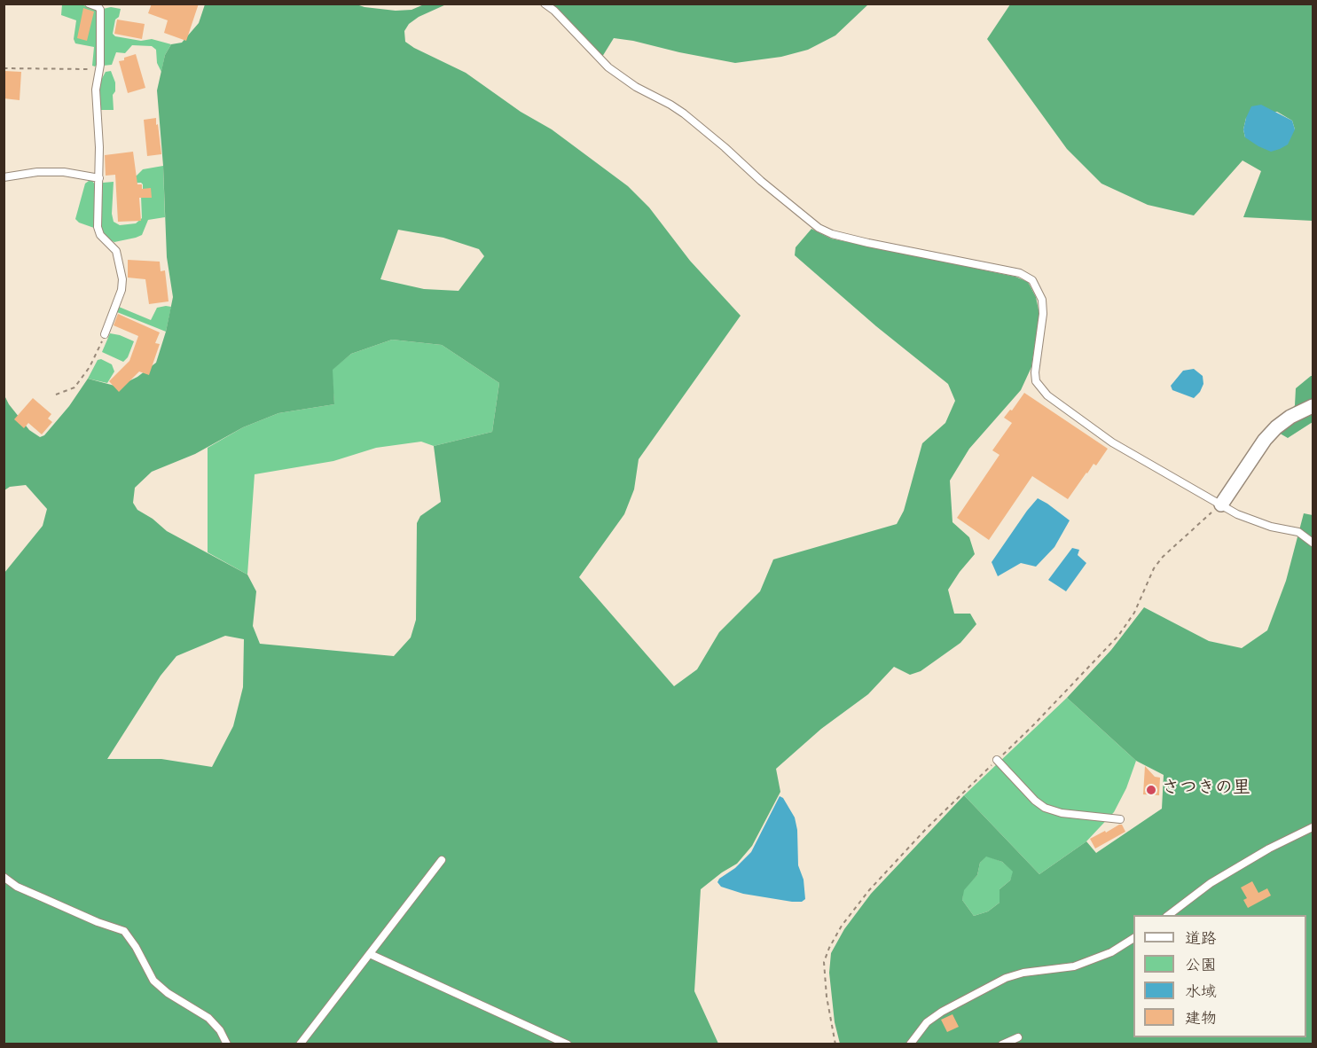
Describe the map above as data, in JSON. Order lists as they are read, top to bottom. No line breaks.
{"places":["さつきの里"],"legend":["道路","公園","水域","建物"]}
